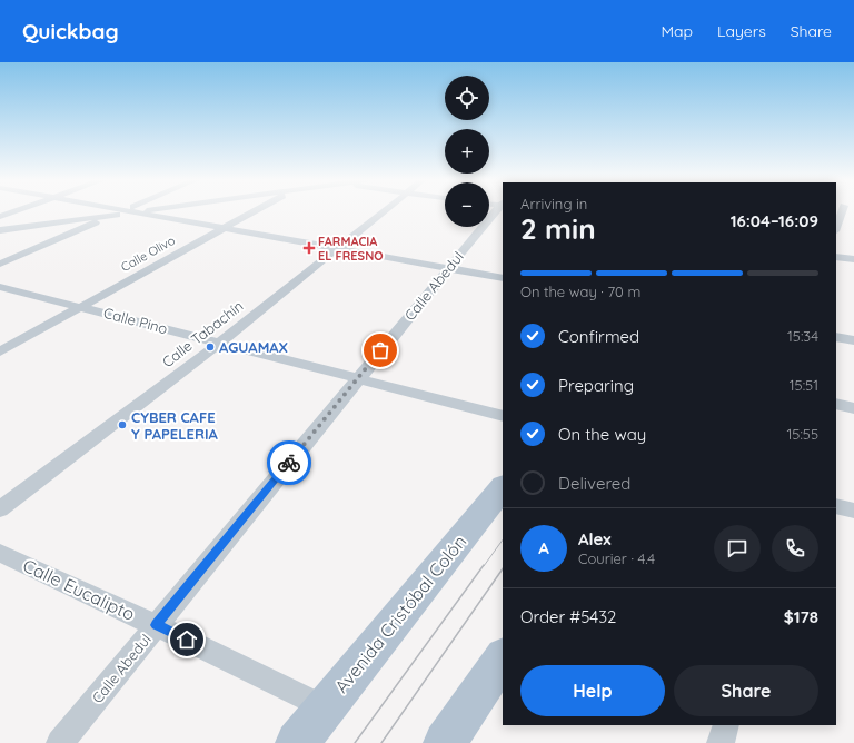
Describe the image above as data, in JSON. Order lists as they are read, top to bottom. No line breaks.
{"streets":{"main road":["Avenida Cristóbal Colón"],"street":["Calle Olivo","Calle Abedul","Calle Pino","Calle Tabachín","Calle Eucalipto"]},"crossings":[["Calle Olivo","Calle Pino"],["Calle Abedul","Calle Pino"],["Calle Abedul","Calle Eucalipto"],["Calle Pino","Calle Tabachín"],["Calle Eucalipto","Avenida Cristóbal Colón"]],"places":{"health":["FARMACIA EL FRESNO"],"other":["AGUAMAX","CYBER CAFE Y PAPELERIA"]},"page":{"header":"Quickbag","nav":["Map","Layers","Share"],"map_buttons":["+","−"],"heading":["2 min","Arriving in","16:04–16:09"],"panel":["Alex","Courier · 4.4","Order #5432","$178"],"bar":"On the way · 70 m","list":[["Confirmed","15:34"],["Preparing","15:51"],["On the way","15:55"],"Delivered"],"round":"A","buttons":["Help","Share"]}}
